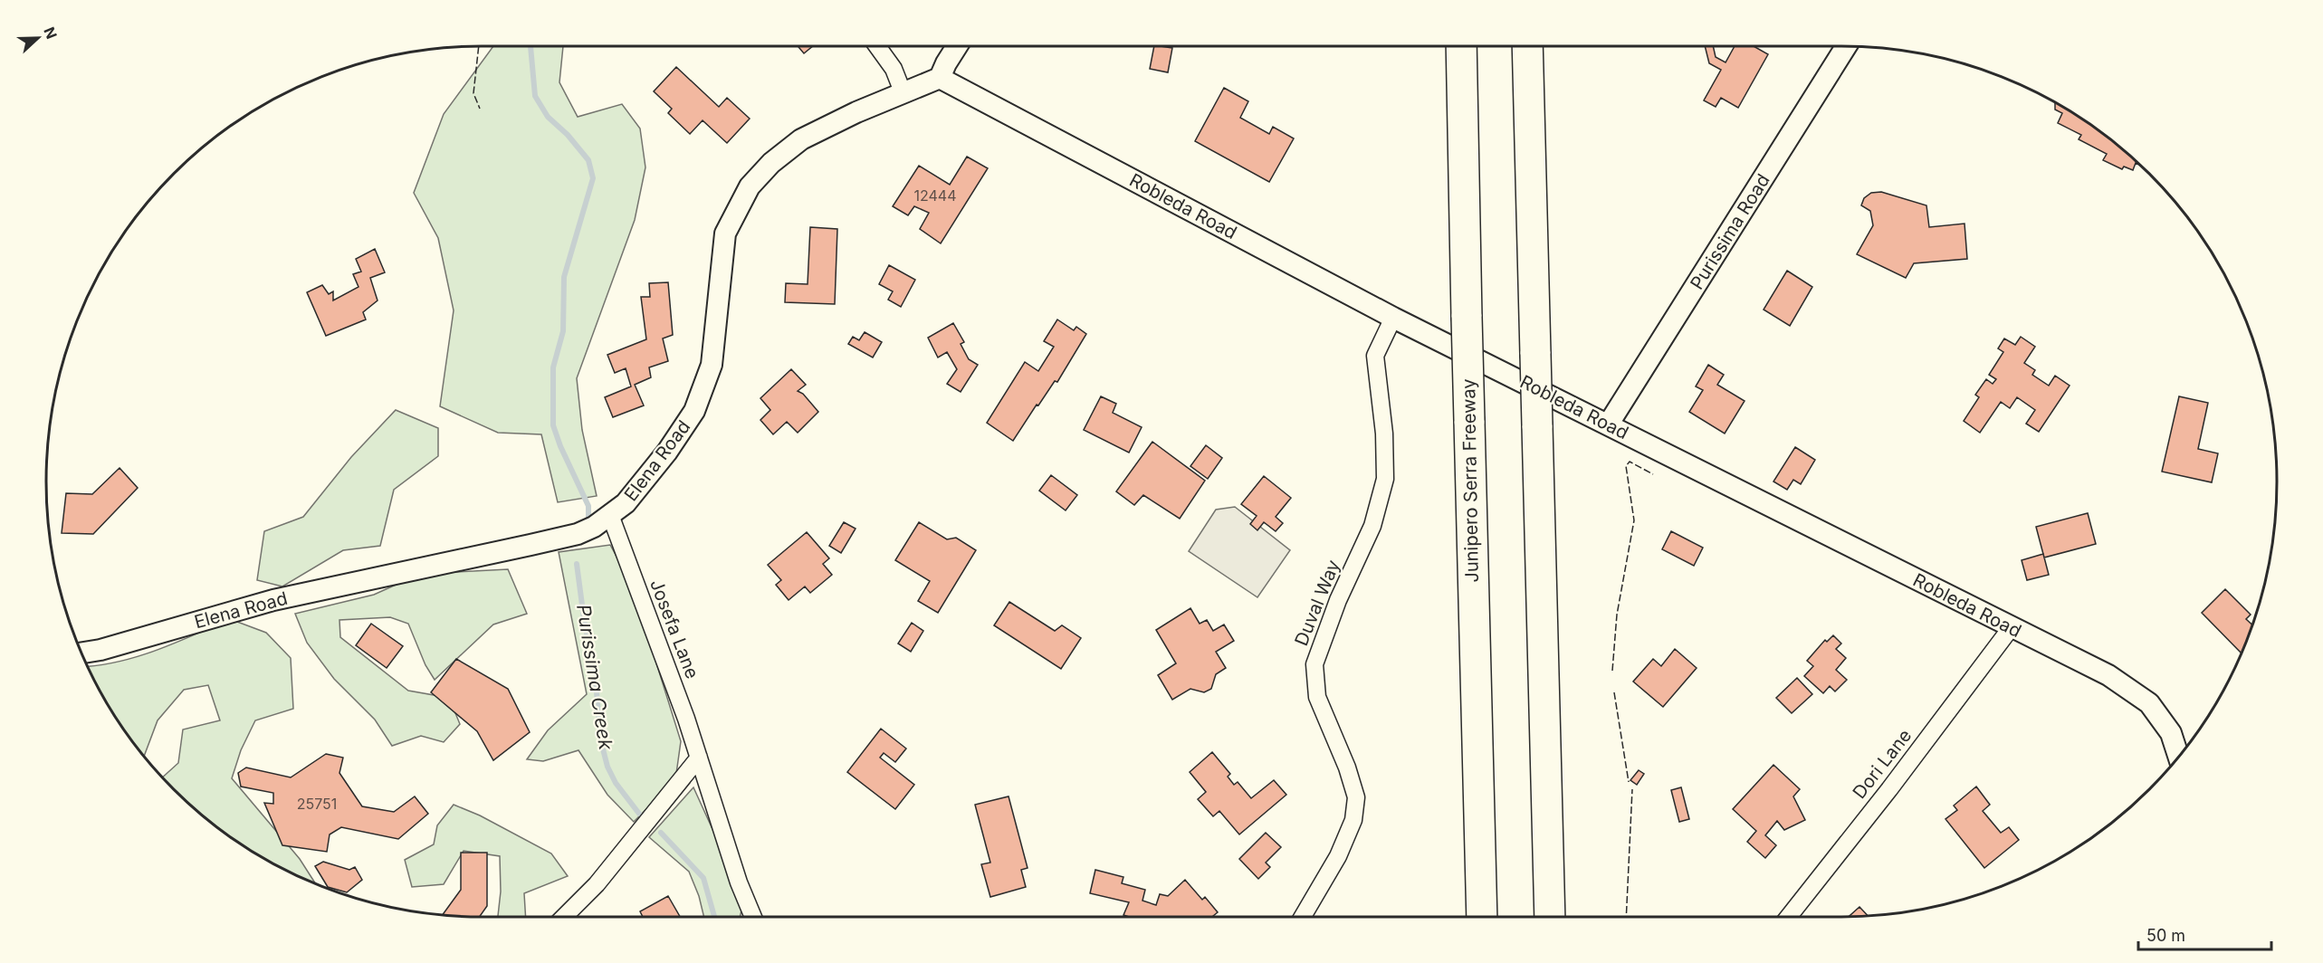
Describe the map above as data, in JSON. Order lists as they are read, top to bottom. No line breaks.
{"streets":{"highway":["Junipero Serra Freeway"],"street":["Robleda Road","Purissima Road","Elena Road","Duval Way","Josefa Lane","Dori Lane"]},"crossings":[["Robleda Road","Purissima Road"],["Robleda Road","Elena Road"],["Robleda Road","Duval Way"],["Robleda Road","Dori Lane"],["Elena Road","Josefa Lane"]],"water":["Purissima Creek"],"house_numbers":["12444","25751"],"scale_bar":"50 m","north":"right"}
